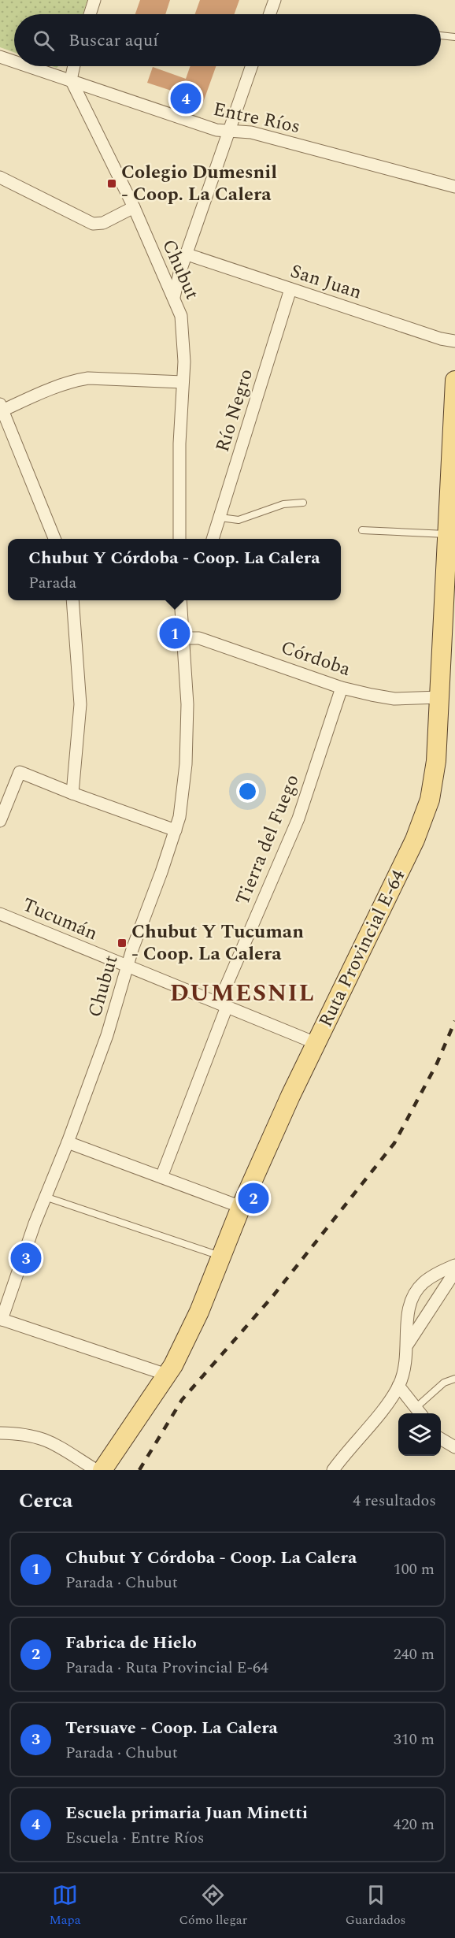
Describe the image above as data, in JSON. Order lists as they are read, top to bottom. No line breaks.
{"streets":{"main road":["Ruta Provincial E-64"],"street":["Entre Ríos","Chubut","San Juan","Río Negro","Córdoba","Tierra del Fuego","Tucumán"]},"crossings":[["Entre Ríos","Chubut"],["Chubut","Córdoba"],["Chubut","Tucumán"],["San Juan","Río Negro"],["Córdoba","Tierra del Fuego"],["Córdoba","Ruta Provincial E-64"],["Tierra del Fuego","Tucumán"],["Tucumán","Ruta Provincial E-64"]],"districts":["DUMESNIL"],"places":{"transit":["Colegio Dumesnil - Coop. La Calera","Chubut Y Tucuman - Coop. La Calera"]},"page":{"search":"Buscar aquí","pins":["4","1","2","3"],"popup":["Chubut Y Córdoba - Coop. La Calera","Parada"],"heading":["Cerca","4 resultados"],"list":[{"mark":"1","name":"Chubut Y Córdoba - Coop. La Calera","note":"Parada · Chubut","value":"100 m"},{"mark":"2","name":"Fabrica de Hielo","note":"Parada · Ruta Provincial E-64","value":"240 m"},{"mark":"3","name":"Tersuave - Coop. La Calera","note":"Parada · Chubut","value":"310 m"},{"mark":"4","name":"Escuela primaria Juan Minetti","note":"Escuela · Entre Ríos","value":"420 m"}],"nav":["Mapa","Cómo llegar","Guardados"]}}
